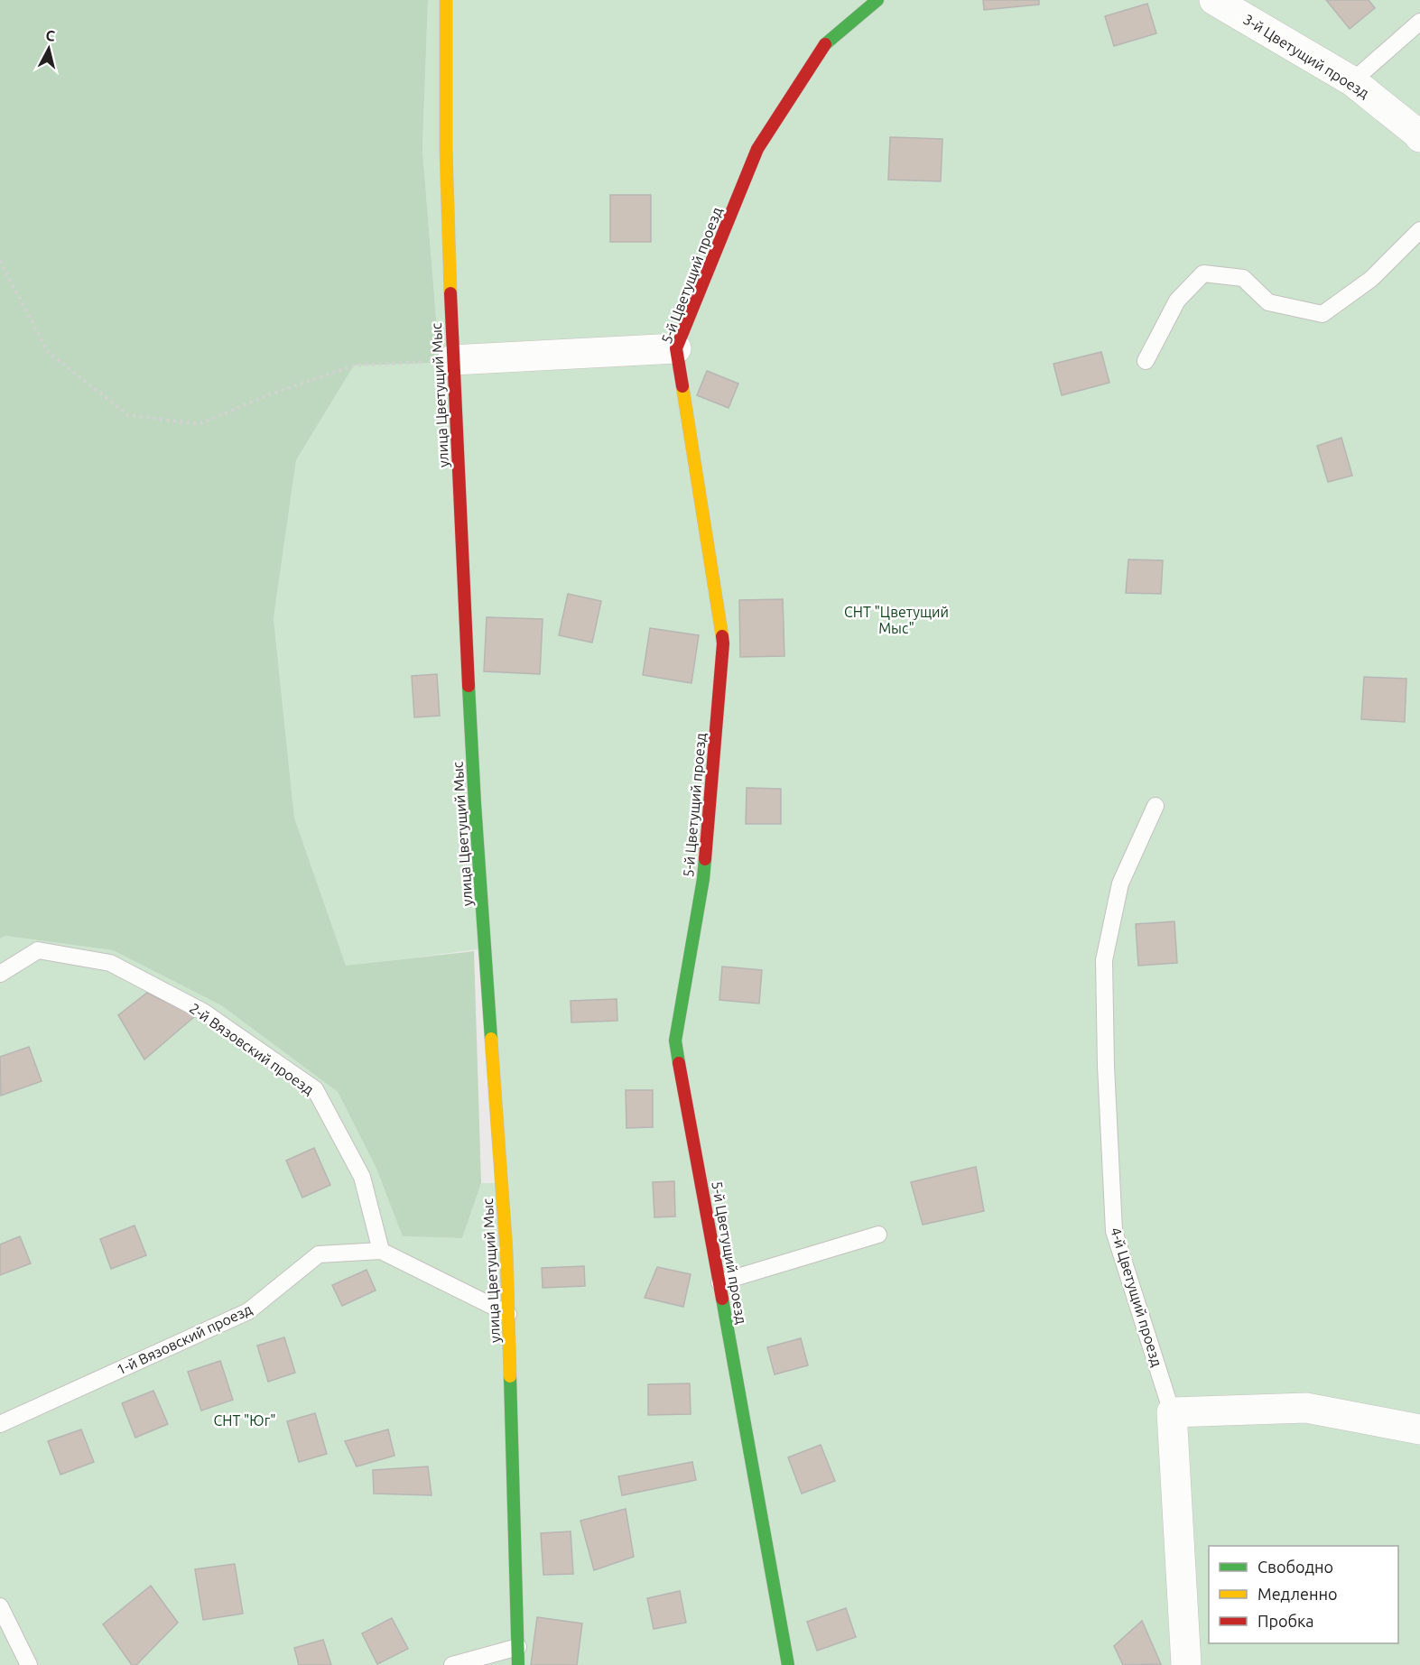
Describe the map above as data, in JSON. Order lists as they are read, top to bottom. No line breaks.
{"streets":{"street":["3-й Цветущий проезд","5-й Цветущий проезд","улица Цветущий Мыс","4-й Цветущий проезд"],"lane":["2-й Вязовский проезд","1-й Вязовский проезд"]},"crossings":[["улица Цветущий Мыс","1-й Вязовский проезд"],["2-й Вязовский проезд","1-й Вязовский проезд"]],"parks":["СНТ \"Цветущий Мыс\"","СНТ \"Юг\""],"legend":["Свободно","Медленно","Пробка"],"north":"top"}
